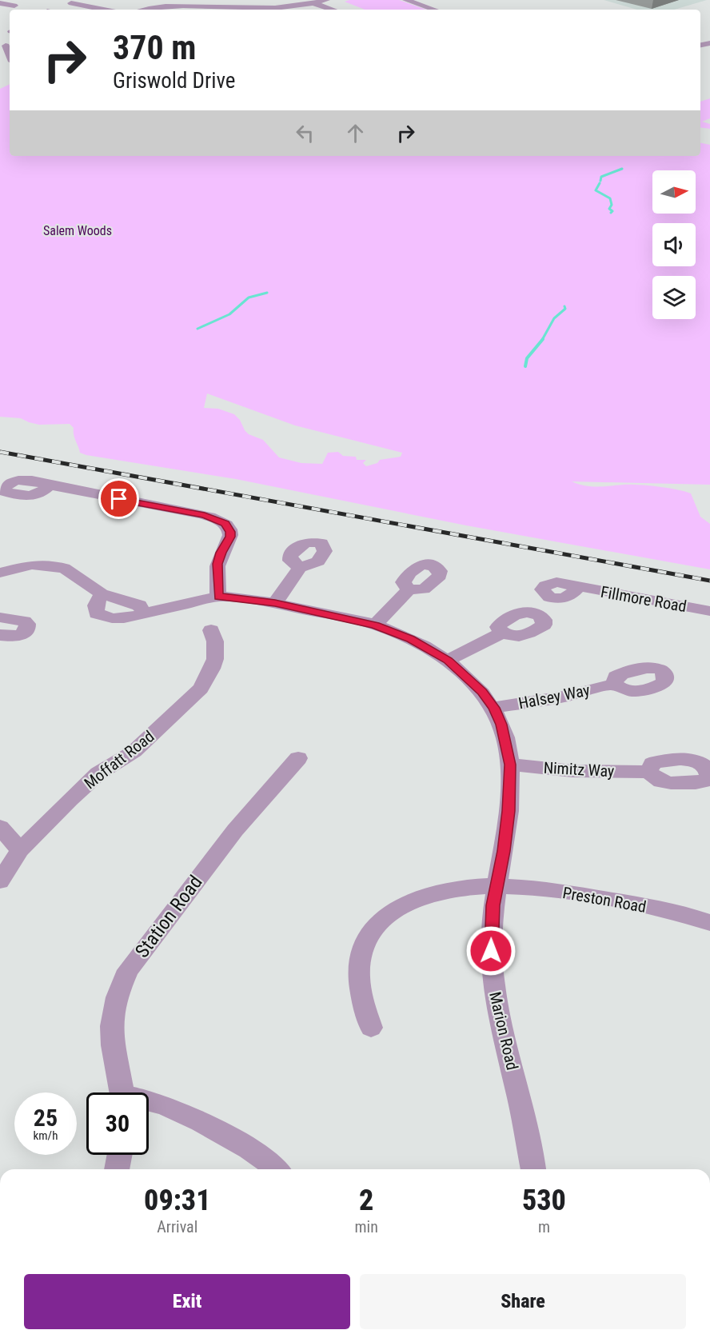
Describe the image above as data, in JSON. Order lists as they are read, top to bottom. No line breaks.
{"streets":{"street":["Fillmore Road","Halsey Way","Moffatt Road","Nimitz Way","Preston Road","Station Road","Marion Road"]},"crossings":[["Halsey Way","Marion Road"],["Nimitz Way","Marion Road"],["Preston Road","Marion Road"]],"parks":["Salem Woods"],"north":"right","page":{"turn":["370 m","Griswold Drive"],"speed":"25 km/h","limit":"30","eta":["09:31","Arrival","2","min","530","m"],"buttons":["Exit","Share"]}}
